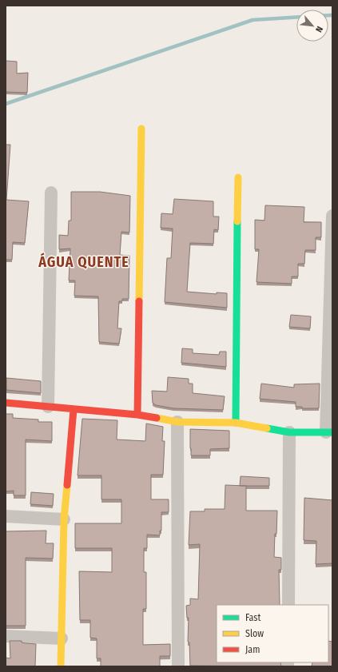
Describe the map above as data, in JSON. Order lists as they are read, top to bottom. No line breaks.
{"districts":["ÁGUA QUENTE"],"legend":["Fast","Slow","Jam"],"north":"bottom right"}
